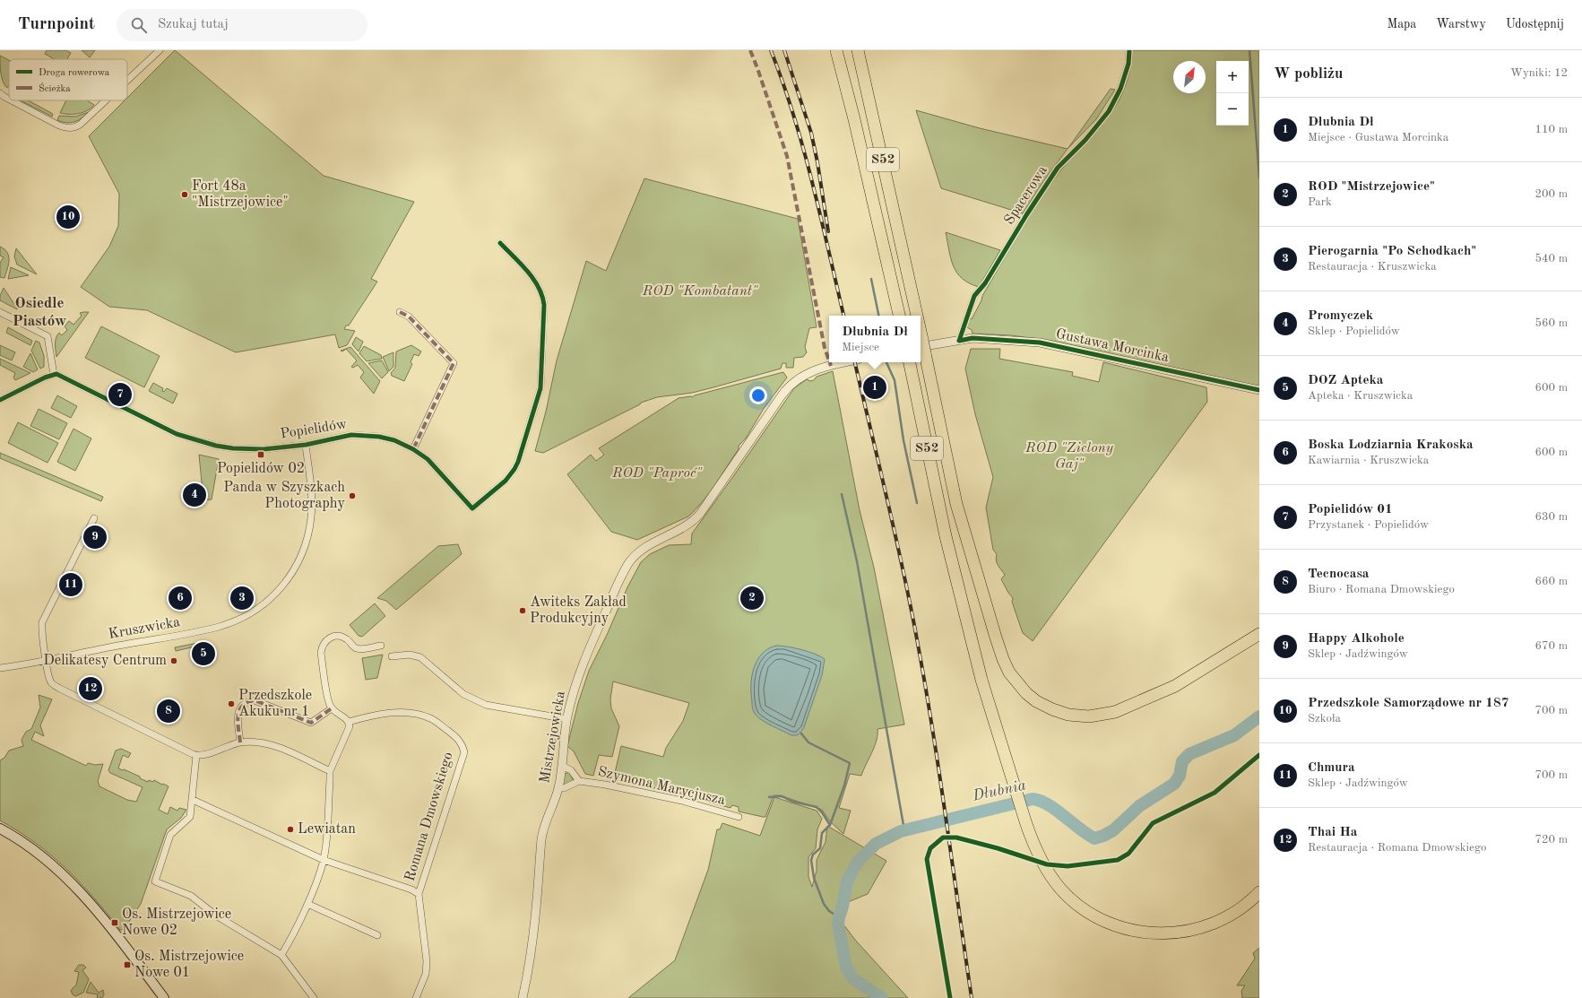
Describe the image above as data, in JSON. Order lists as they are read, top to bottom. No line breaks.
{"streets":{"highway":["S52"],"street":["Spacerowa","Gustawa Morcinka","Popielidów","Kruszwicka","Mistrzejowicka","Szymona Marycjusza","Romana Dmowskiego"]},"crossings":[["S52","Gustawa Morcinka"],["Spacerowa","Gustawa Morcinka"],["Popielidów","Kruszwicka"],["Mistrzejowicka","Szymona Marycjusza"]],"districts":["Osiedle Piastów"],"water":["Dłubnia"],"parks":["ROD \"Kombatant\"","ROD \"Zielony Gaj\"","ROD \"Paproć\""],"places":{"other":["Fort 48a \"Mistrzejowice\"","Panda w Szyszkach Photography","Awiteks Zakład Produkcyjny","Delikatesy Centrum","Przedszkole Akuku nr 1","Lewiatan"],"transit":["Popielidów 02","Os. Mistrzejowice Nowe 02","Os. Mistrzejowice Nowe 01"]},"legend":["Droga rowerowa","Ścieżka"],"north":"top right","page":{"header":"Turnpoint","search":"Szukaj tutaj","nav":["Mapa","Warstwy","Udostępnij"],"heading":["W pobliżu","Wyniki: 12"],"map_buttons":["+","−"],"list":[{"mark":"1","name":"Dłubnia Dł","note":"Miejsce · Gustawa Morcinka","value":"110 m"},{"mark":"2","name":"ROD \"Mistrzejowice\"","note":"Park","value":"200 m"},{"mark":"3","name":"Pierogarnia \"Po Schodkach\"","note":"Restauracja · Kruszwicka","value":"540 m"},{"mark":"4","name":"Promyczek","note":"Sklep · Popielidów","value":"560 m"},{"mark":"5","name":"DOZ Apteka","note":"Apteka · Kruszwicka","value":"600 m"},{"mark":"6","name":"Boska Lodziarnia Krakoska","note":"Kawiarnia · Kruszwicka","value":"600 m"},{"mark":"7","name":"Popielidów 01","note":"Przystanek · Popielidów","value":"630 m"},{"mark":"8","name":"Tecnocasa","note":"Biuro · Romana Dmowskiego","value":"660 m"},{"mark":"9","name":"Happy Alkohole","note":"Sklep · Jadźwingów","value":"670 m"},{"mark":"10","name":"Przedszkole Samorządowe nr 187","note":"Szkoła","value":"700 m"},{"mark":"11","name":"Chmura","note":"Sklep · Jadźwingów","value":"700 m"},{"mark":"12","name":"Thai Ha","note":"Restauracja · Romana Dmowskiego","value":"720 m"}],"pins":["10","1","7","4","9","11","2","3","6","5","12","8"],"popup":["Dłubnia Dł","Miejsce"]}}
